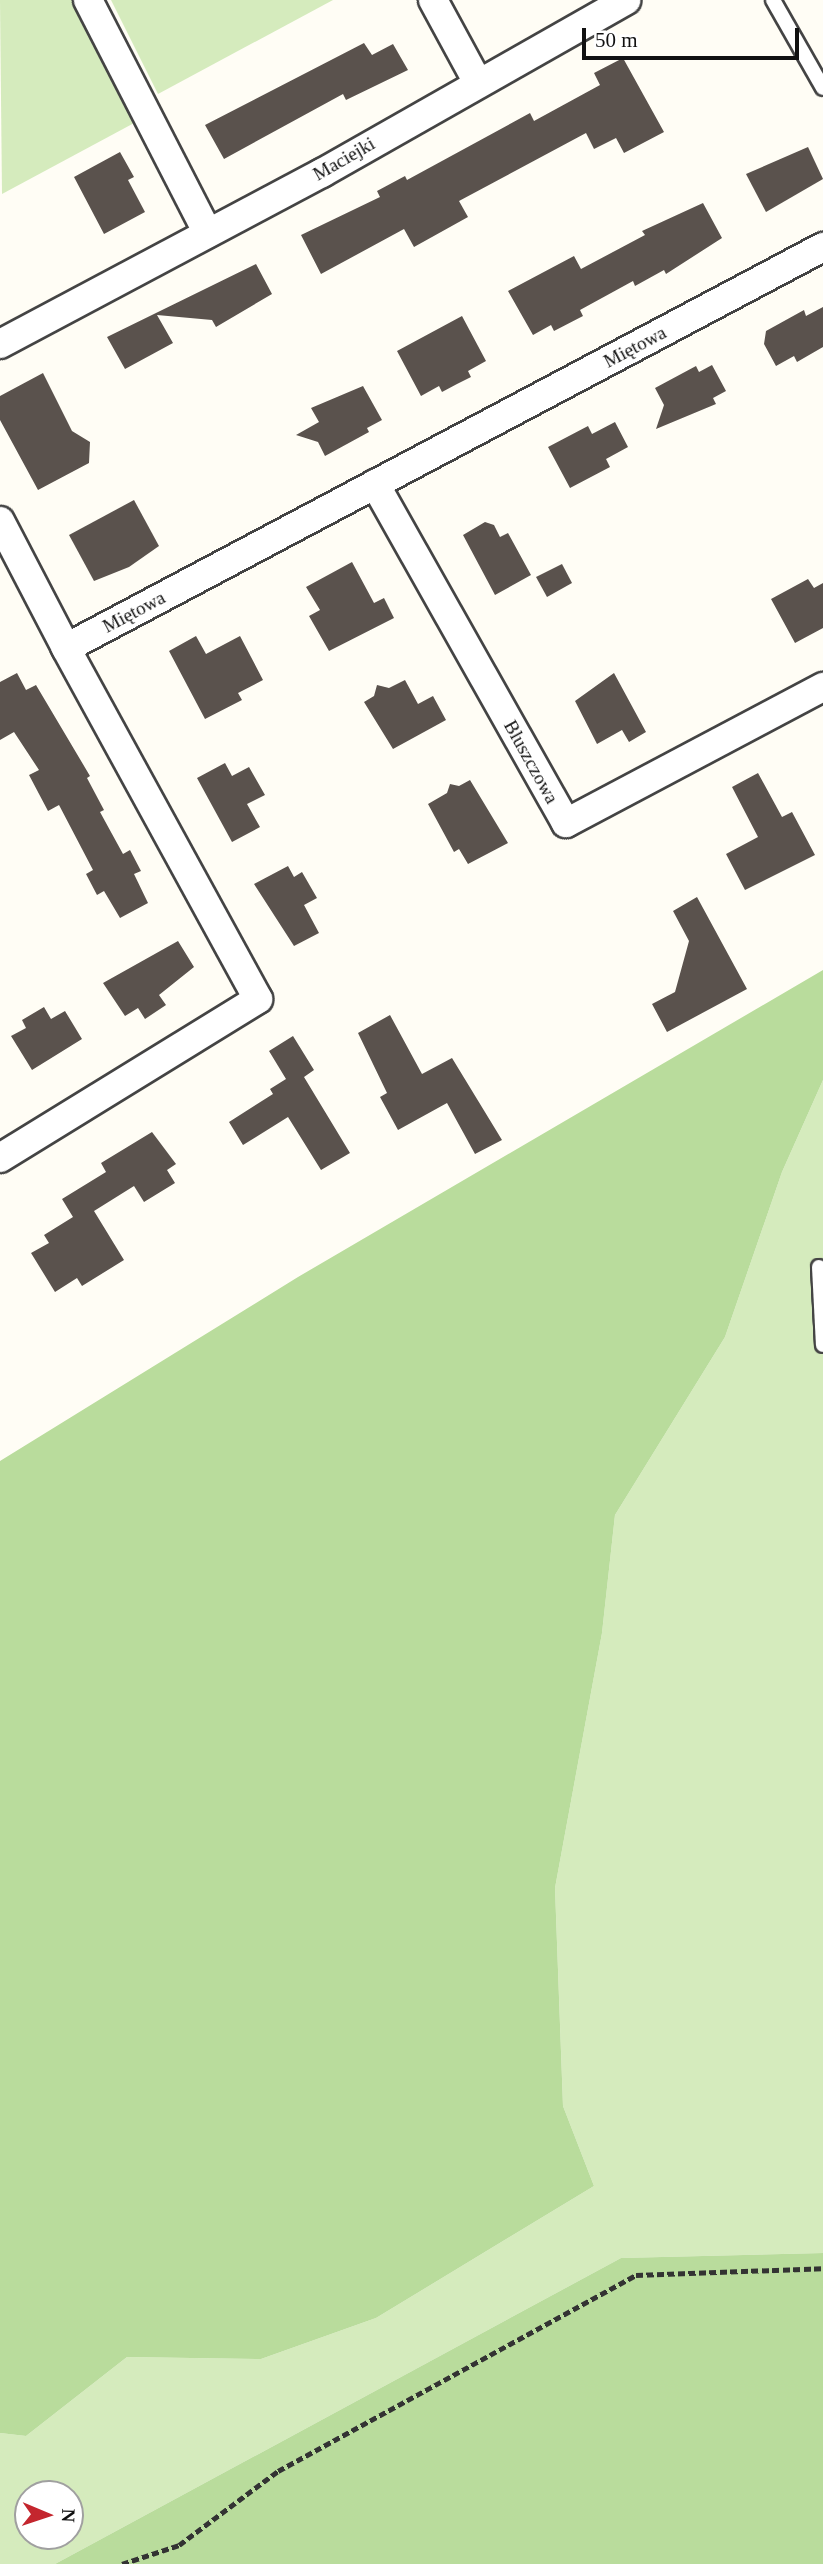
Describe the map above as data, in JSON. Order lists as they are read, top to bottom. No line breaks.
{"streets":{"street":["Maciejki","Miętowa","Bluszczowa"]},"crossings":[["Miętowa","Bluszczowa"]],"scale_bar":"50 m","north":"right"}
